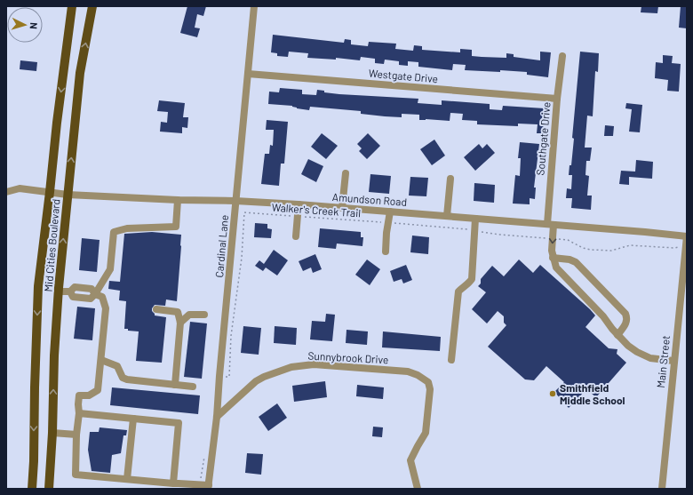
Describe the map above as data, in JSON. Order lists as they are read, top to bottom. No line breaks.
{"streets":{"main road":["Mid Cities Boulevard"],"street":["Westgate Drive","Southgate Drive","Amundson Road","Cardinal Lane","Sunnybrook Drive","Main Street"],"path":["Walker's Creek Trail"]},"crossings":[["Westgate Drive","Southgate Drive"],["Westgate Drive","Cardinal Lane"],["Southgate Drive","Amundson Road"],["Southgate Drive","Walker's Creek Trail"],["Amundson Road","Mid Cities Boulevard"],["Amundson Road","Cardinal Lane"],["Amundson Road","Main Street"],["Walker's Creek Trail","Cardinal Lane"],["Cardinal Lane","Sunnybrook Drive"]],"places":["Smithfield Middle School"],"north":"right"}
